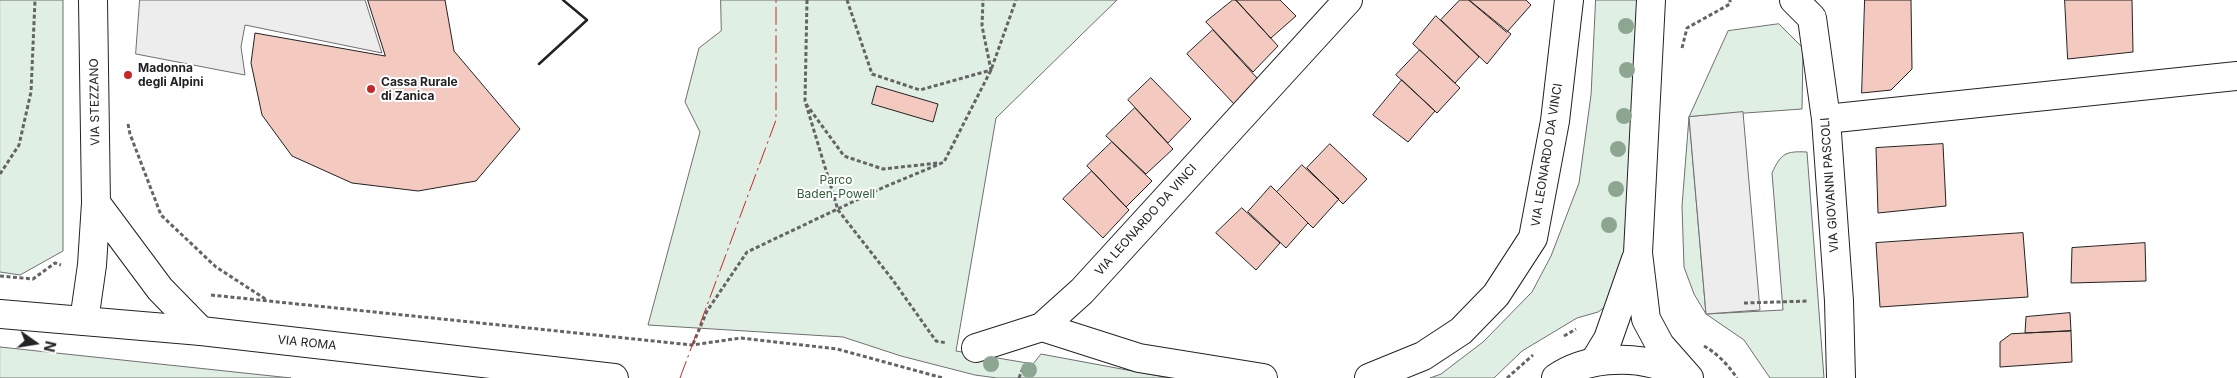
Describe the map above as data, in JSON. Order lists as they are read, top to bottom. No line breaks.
{"streets":{"street":["VIA STEZZANO","VIA LEONARDO DA VINCI","VIA GIOVANNI PASCOLI","VIA ROMA"]},"crossings":[["VIA STEZZANO","VIA ROMA"]],"parks":["Parco Baden-Powell"],"places":["Madonna degli Alpini","Cassa Rurale di Zanica"],"north":"right"}
